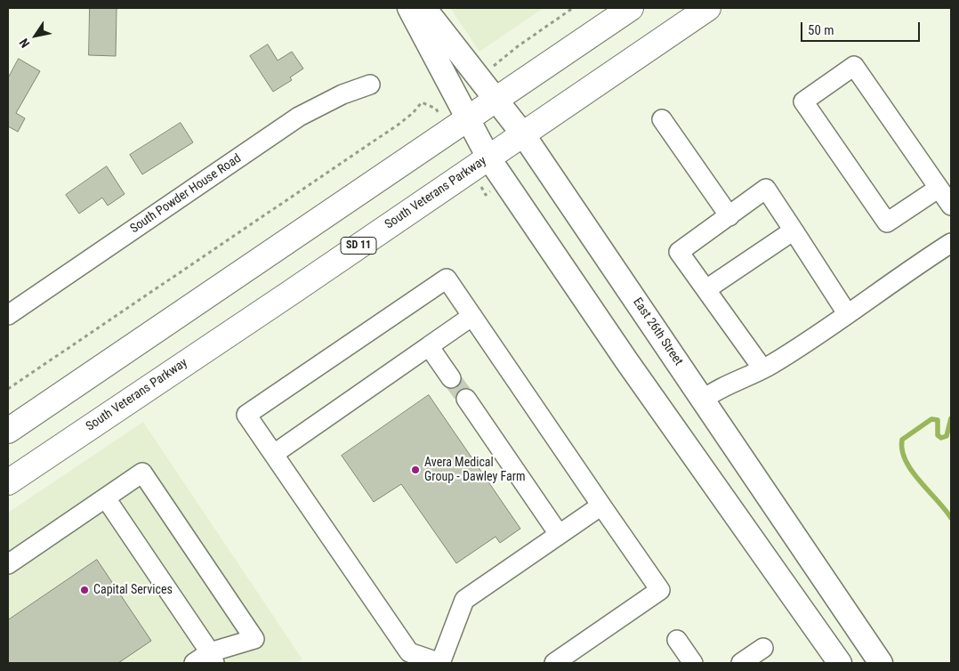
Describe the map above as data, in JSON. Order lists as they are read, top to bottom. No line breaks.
{"streets":{"highway":["South Veterans Parkway","SD 11"],"main road":["East 26th Street"],"street":["South Powder House Road"]},"crossings":[["South Veterans Parkway","East 26th Street"]],"places":["Avera Medical Group - Dawley Farm","Capital Services"],"scale_bar":"50 m","north":"bottom left"}
